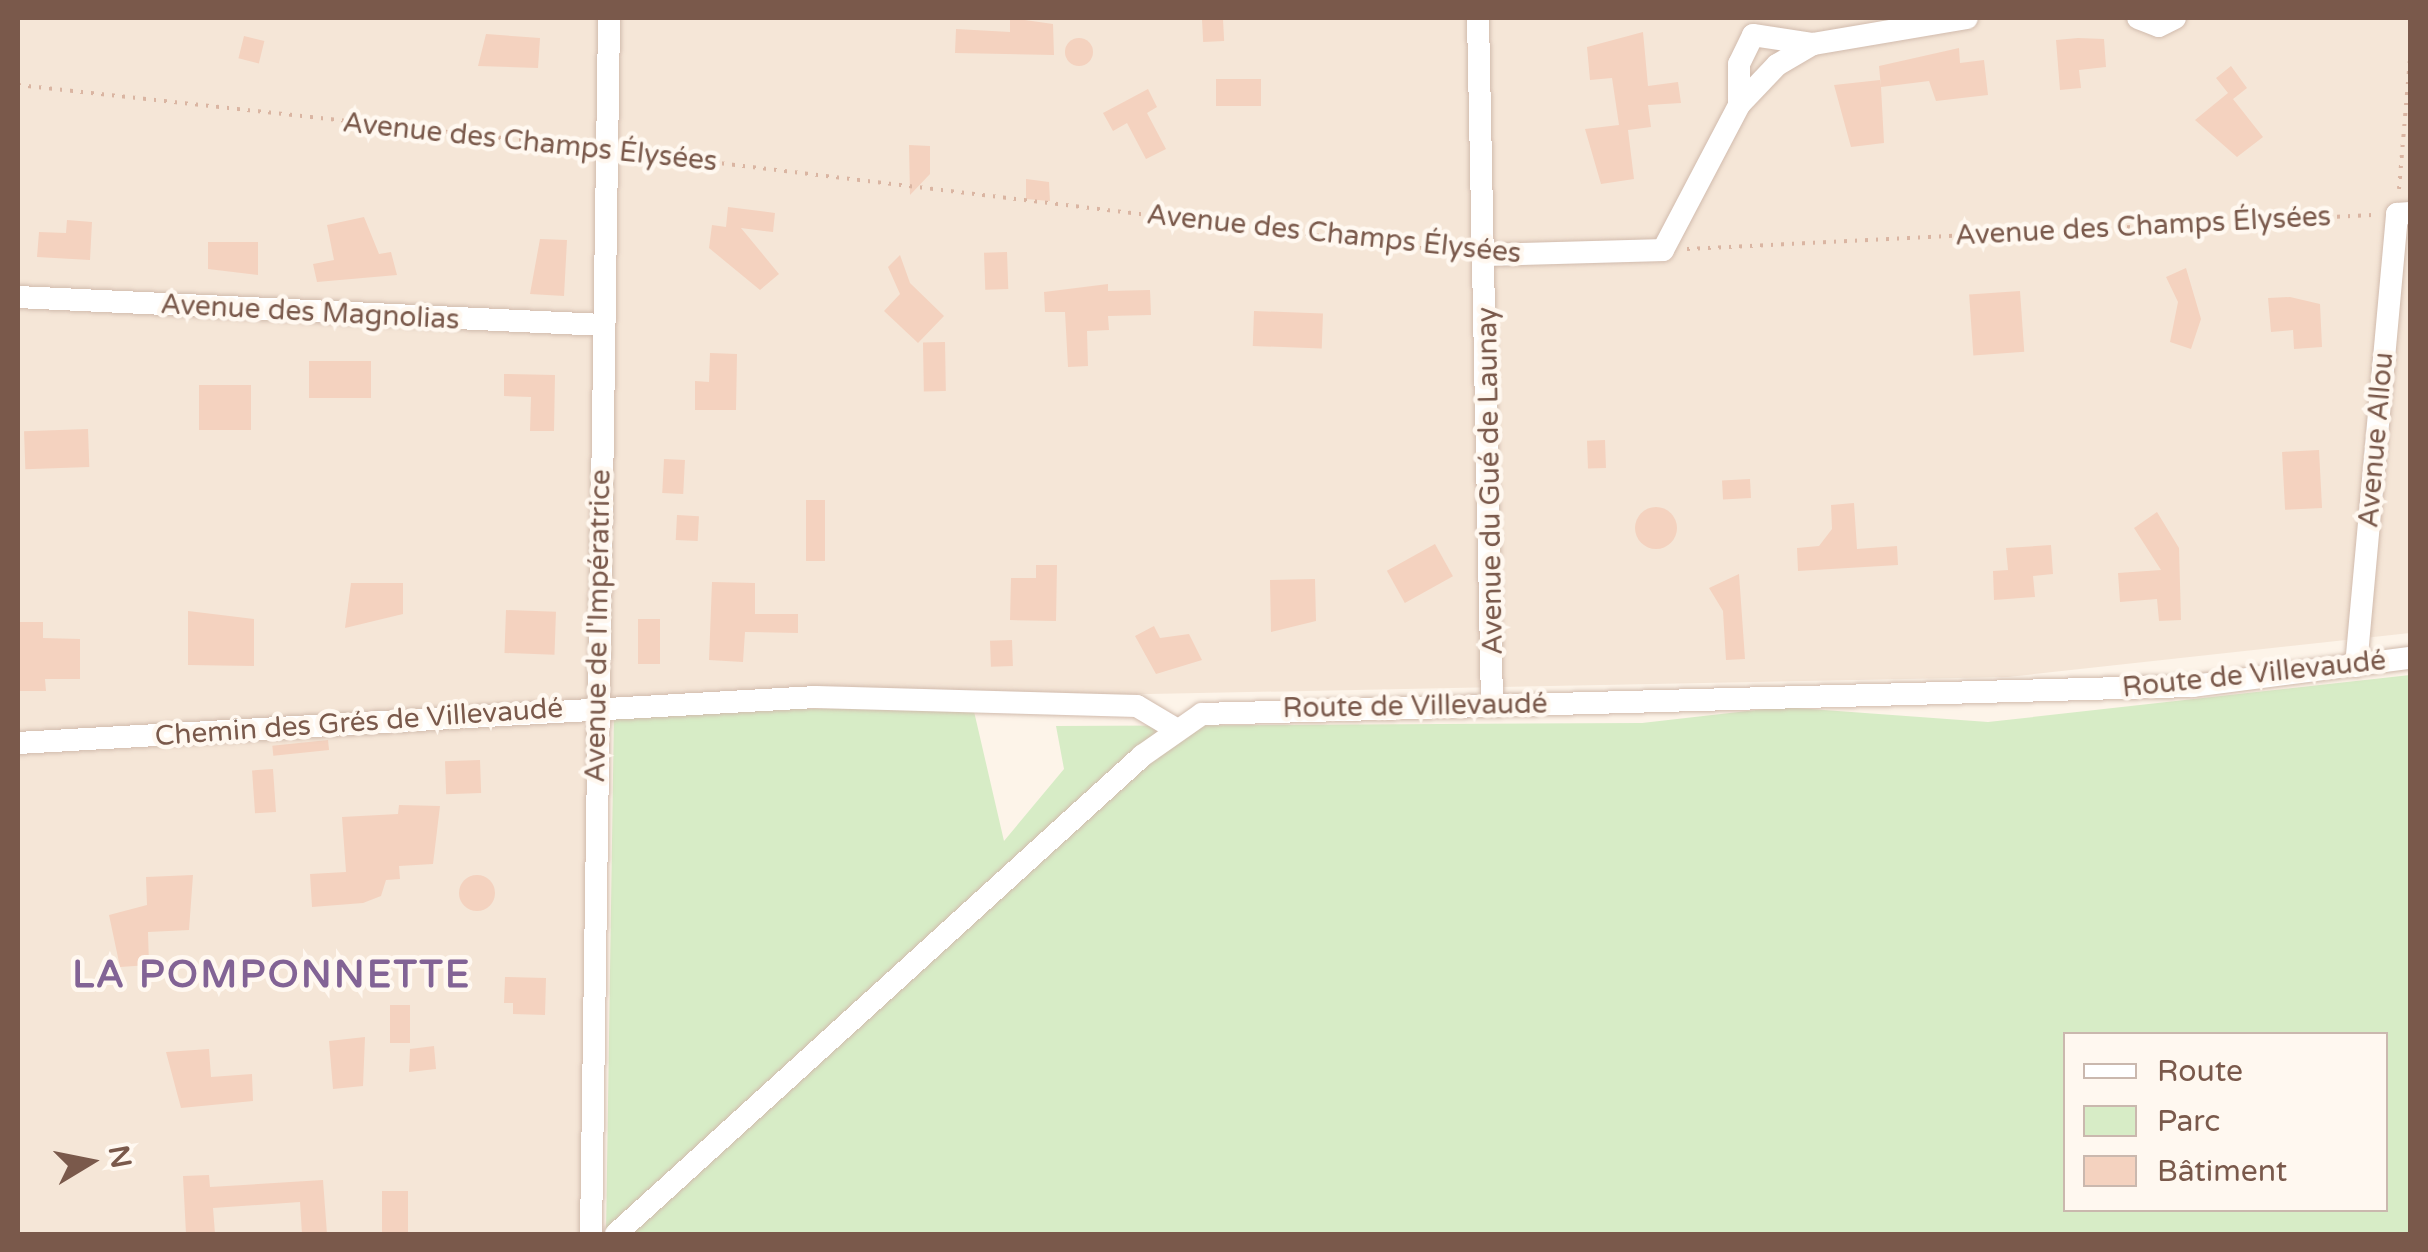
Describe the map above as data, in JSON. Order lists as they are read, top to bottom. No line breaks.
{"streets":{"street":["Avenue des Champs Élysées","Avenue des Magnolias","Avenue Allou","Avenue du Gué de Launay","Avenue de l'Impératrice","Route de Villevaudé","Chemin des Grés de Villevaudé"]},"crossings":[["Avenue des Champs Élysées","Avenue Allou"],["Avenue des Champs Élysées","Avenue du Gué de Launay"],["Avenue des Champs Élysées","Avenue de l'Impératrice"],["Avenue des Magnolias","Avenue de l'Impératrice"],["Avenue Allou","Route de Villevaudé"],["Avenue du Gué de Launay","Route de Villevaudé"],["Avenue de l'Impératrice","Chemin des Grés de Villevaudé"],["Route de Villevaudé","Chemin des Grés de Villevaudé"]],"districts":["LA POMPONNETTE"],"legend":["Route","Parc","Bâtiment"],"north":"right"}
